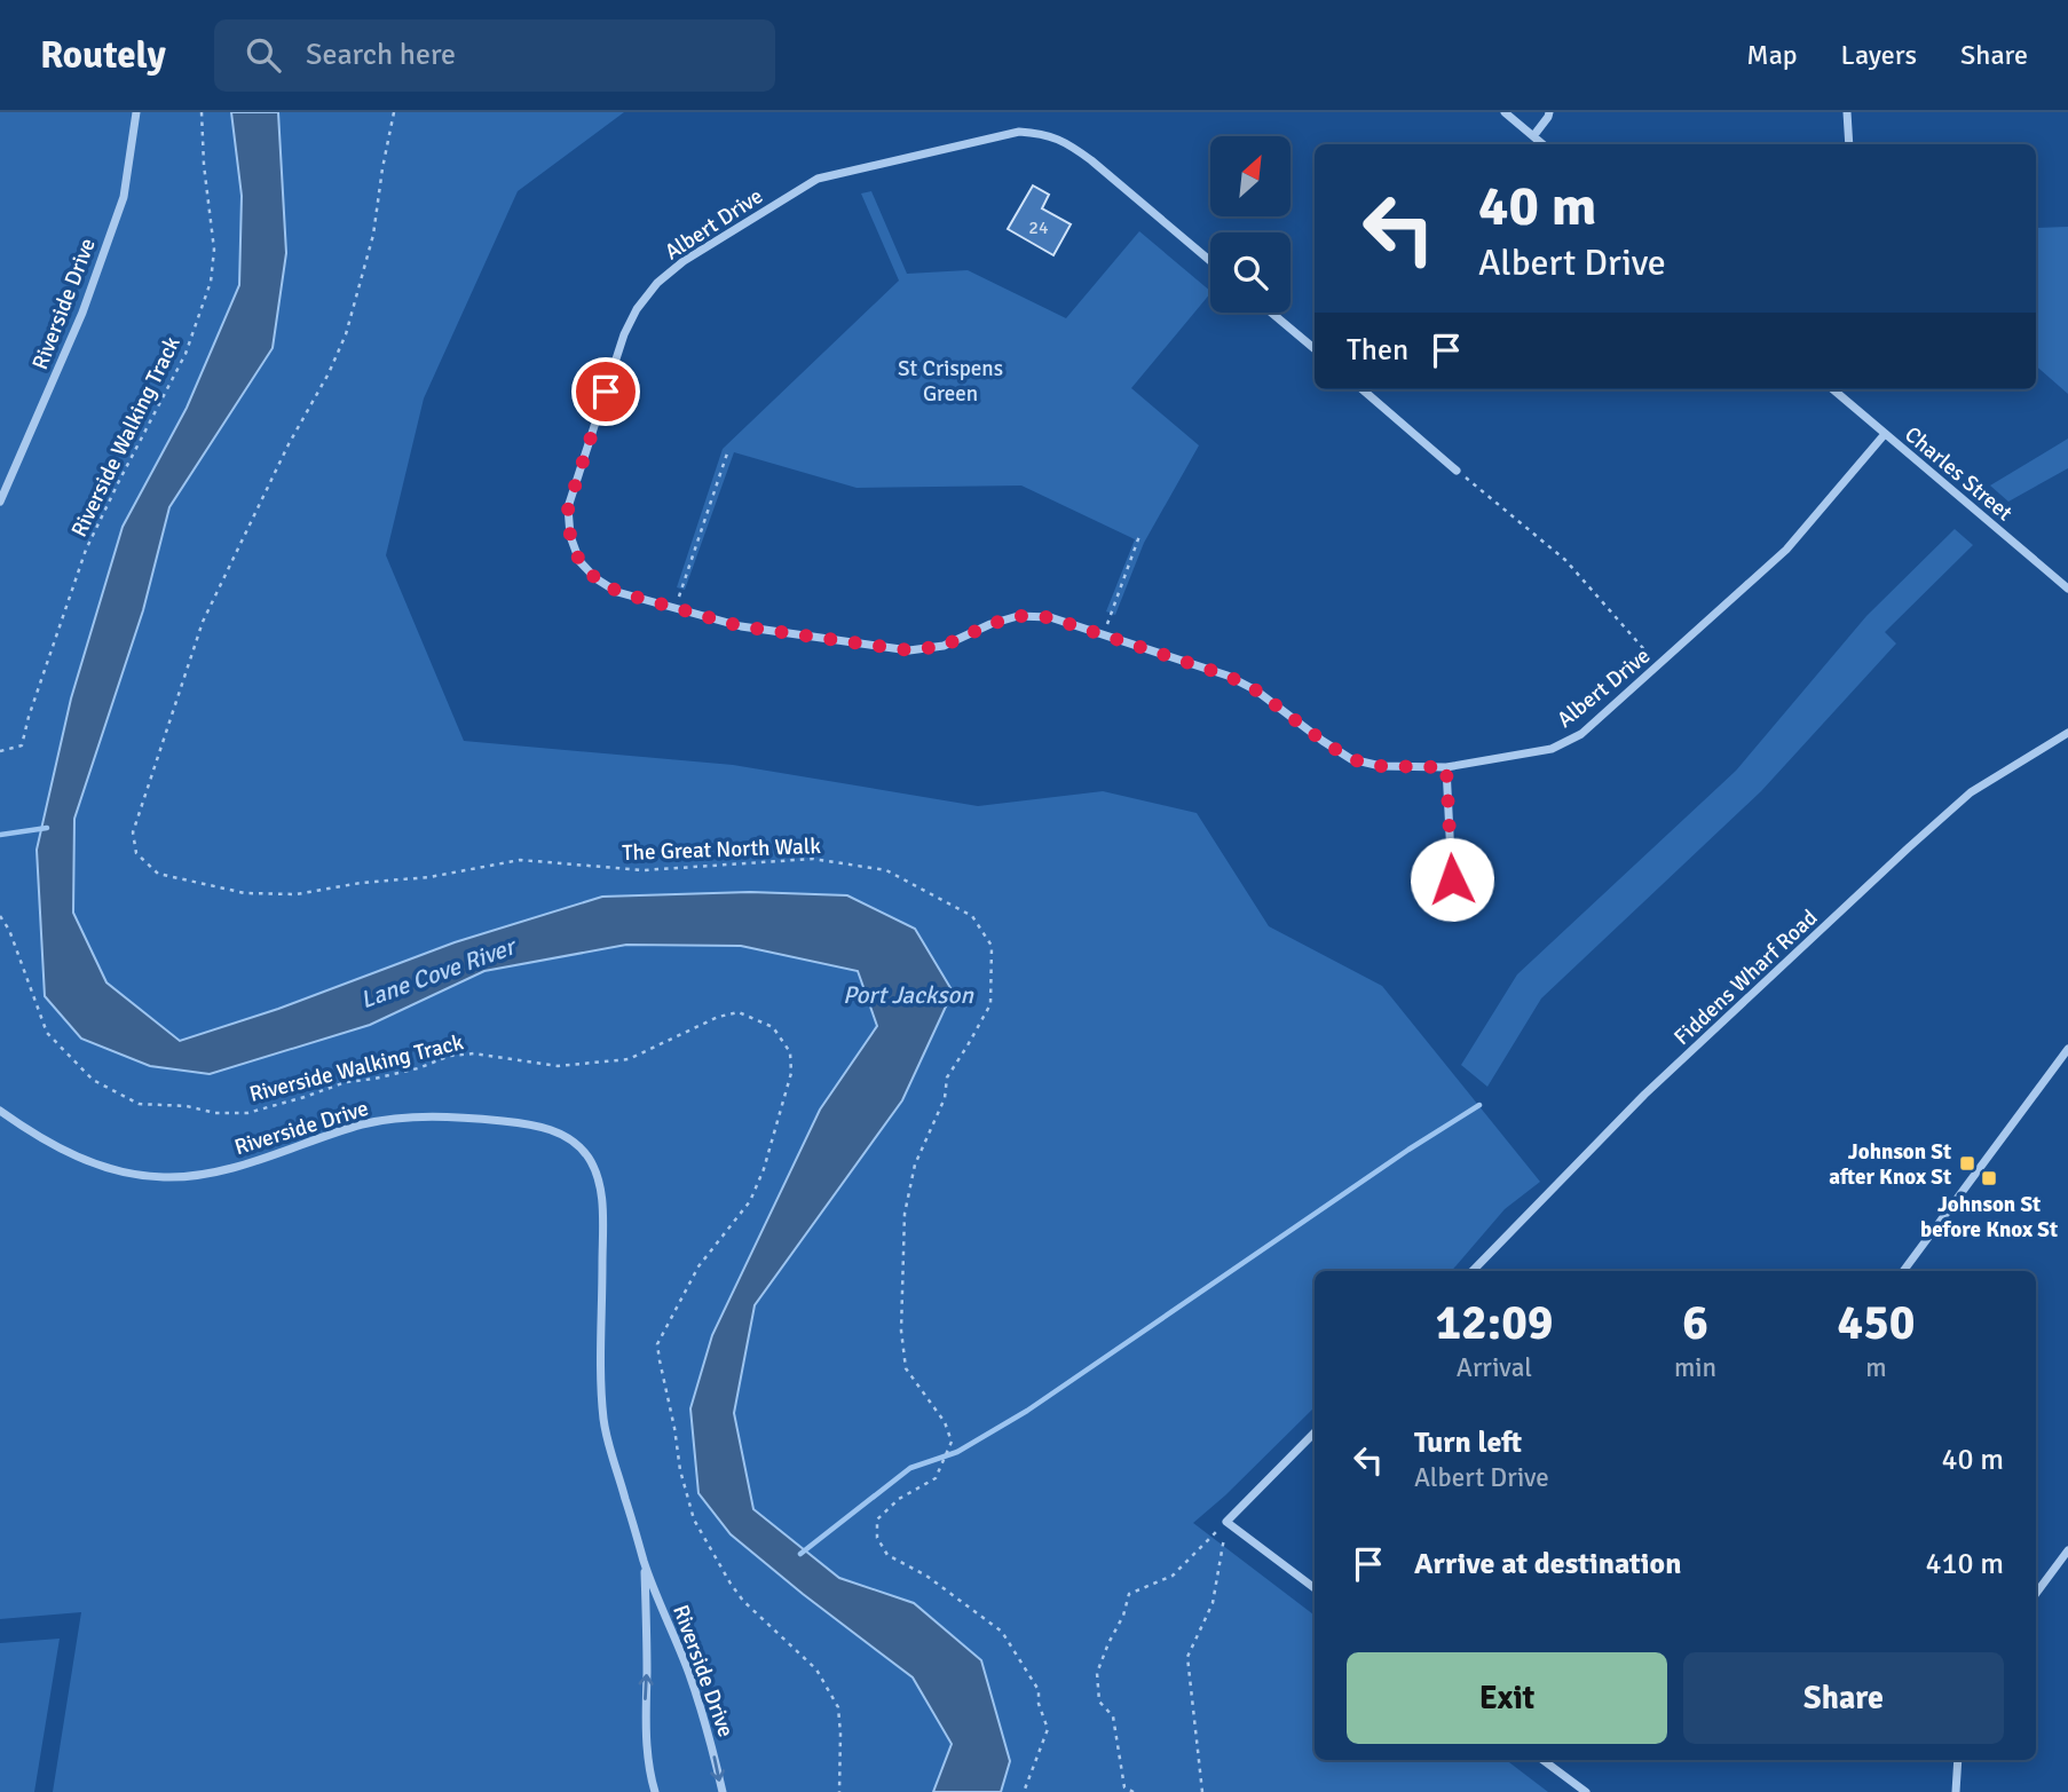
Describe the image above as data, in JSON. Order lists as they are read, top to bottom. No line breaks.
{"streets":{"street":["Albert Drive","Riverside Drive","Charles Street","Fiddens Wharf Road"],"path":["Riverside Walking Track","The Great North Walk"]},"crossings":[["Albert Drive","Charles Street"]],"water":["Lane Cove River","Port Jackson"],"parks":["St Crispens Green"],"places":{"transit":["Johnson St after Knox St","Johnson St before Knox St"]},"house_numbers":["24"],"north":"top right","page":{"header":"Routely","search":"Search here","nav":["Map","Layers","Share"],"turn":["40 m","Albert Drive"],"then":"Then","eta":["12:09","Arrival","6","min","450","m"],"list":[{"name":"Turn left","note":"Albert Drive","value":"40 m"},{"name":"Arrive at destination","value":"410 m"}],"buttons":["Exit","Share"]}}
